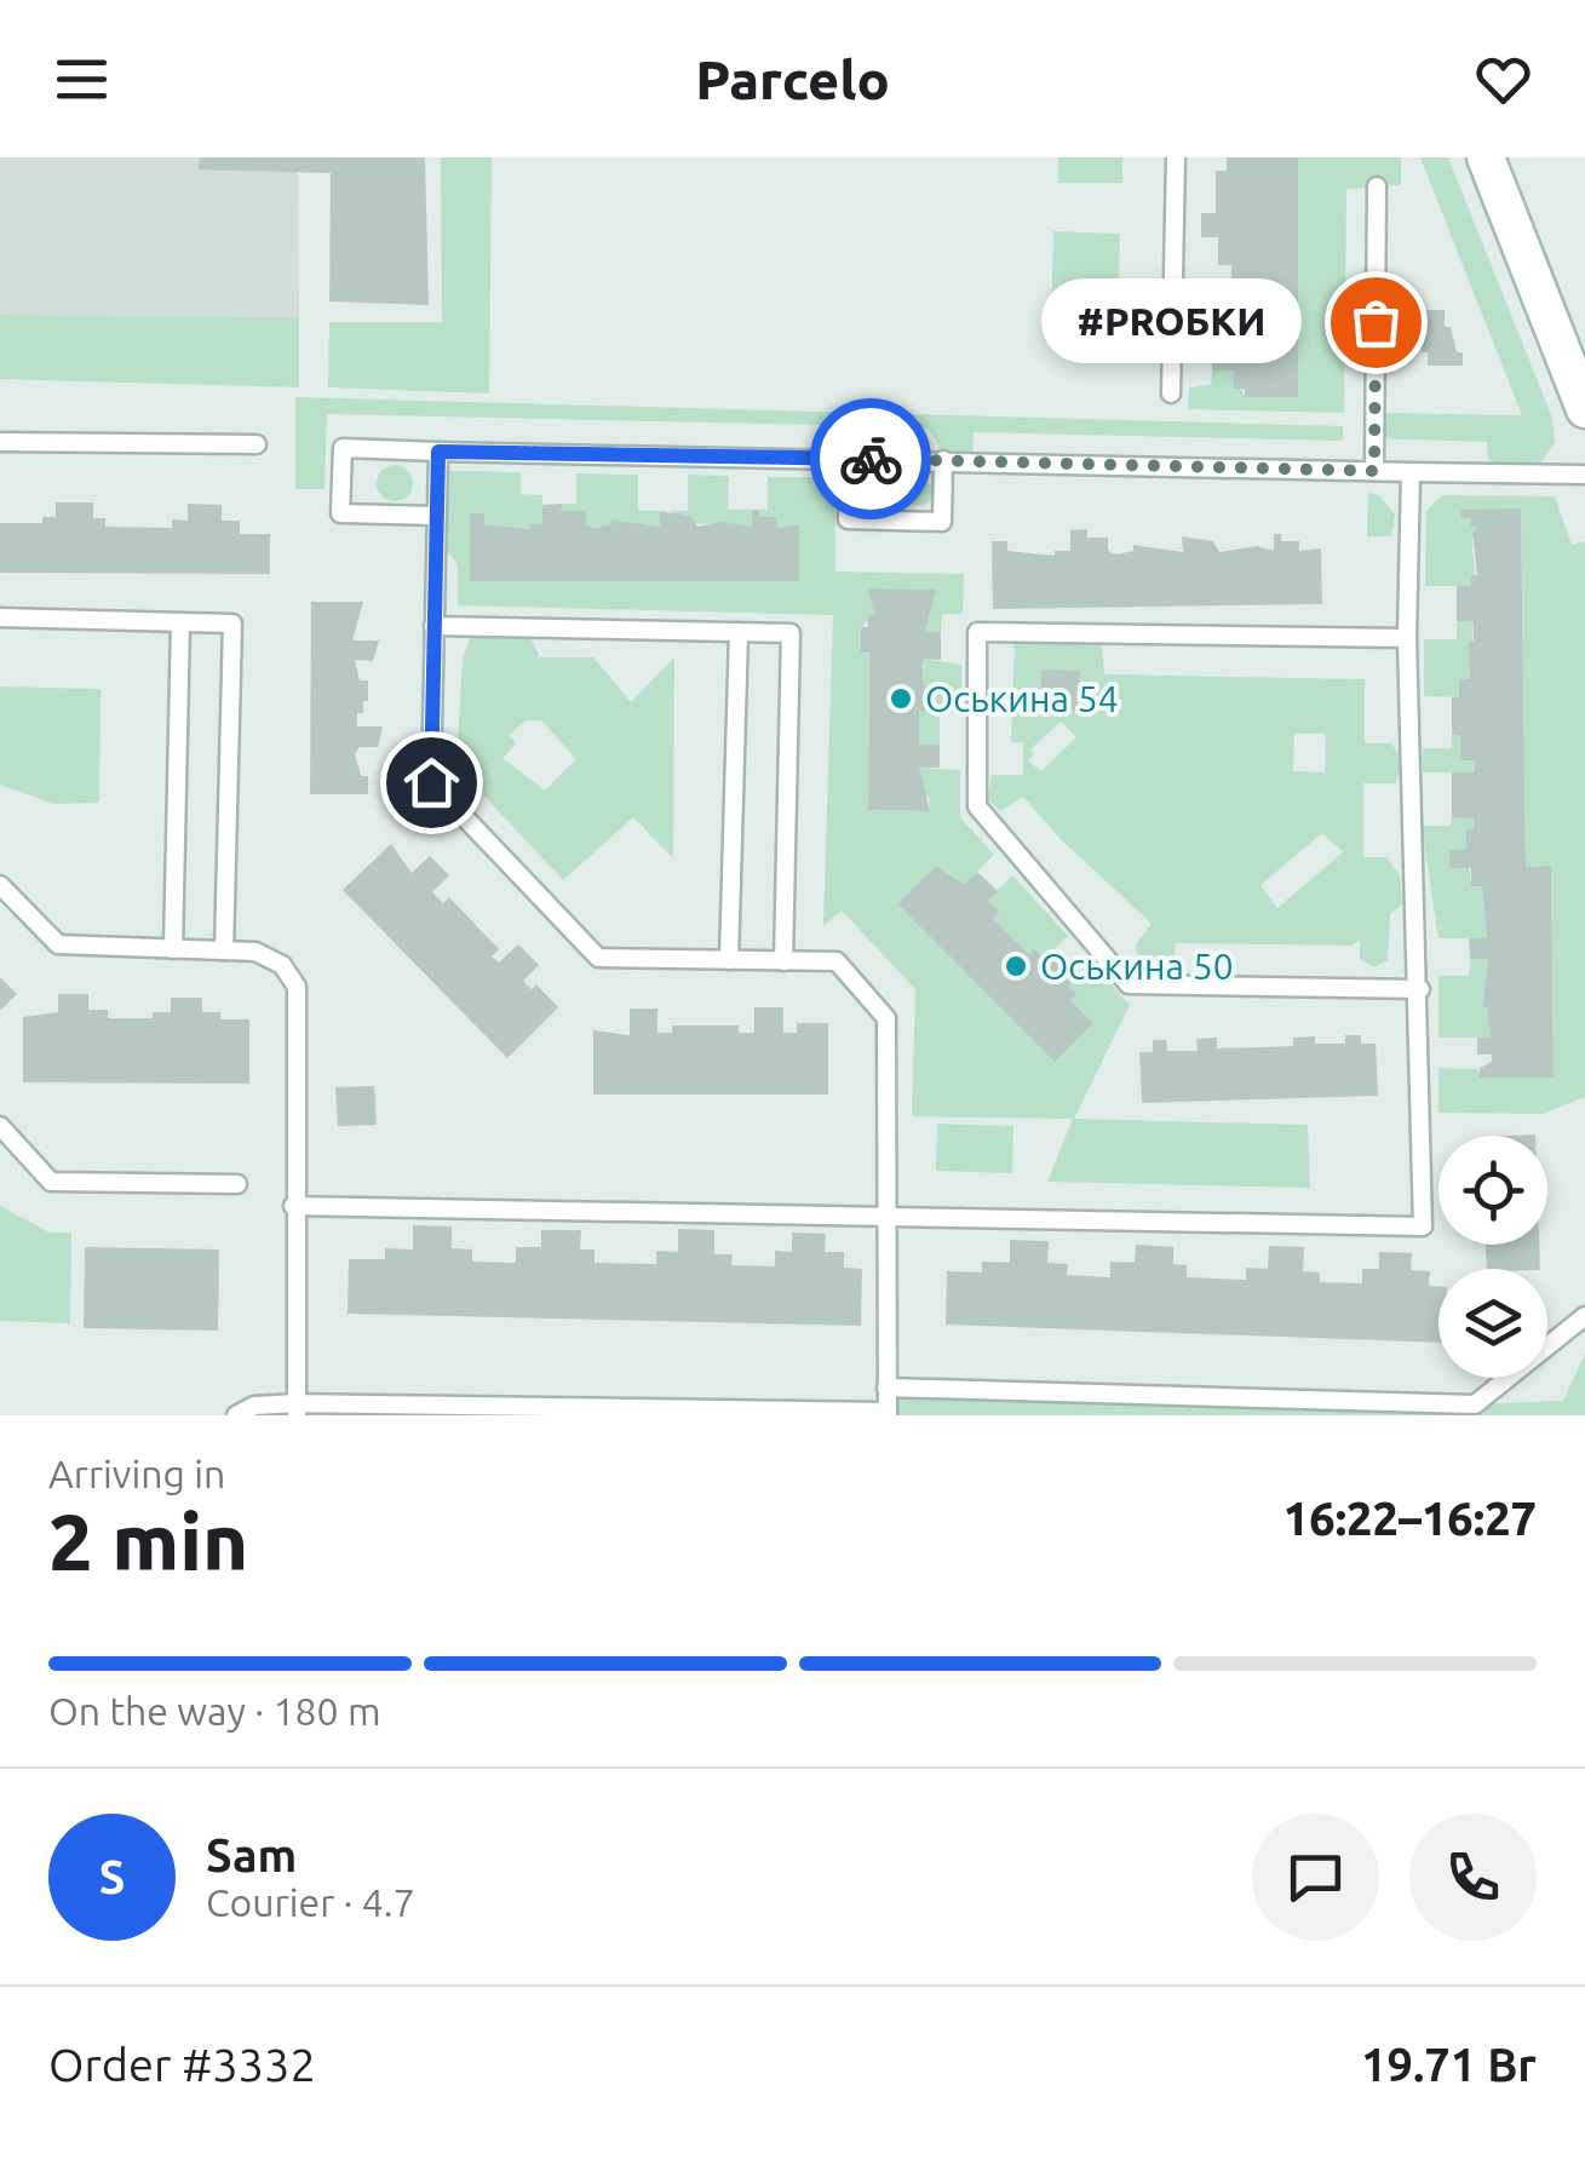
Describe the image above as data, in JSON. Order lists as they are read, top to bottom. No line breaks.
{"places":["#PROБКИ","Оськина 54","Оськина 50"],"page":{"header":"Parcelo","bubble":"#PROБКИ","heading":["2 min","Arriving in","16:22–16:27"],"panel":["Sam","Courier · 4.7","Order #3332","19.71 Br"],"bar":"On the way · 180 m","round":"S"}}
